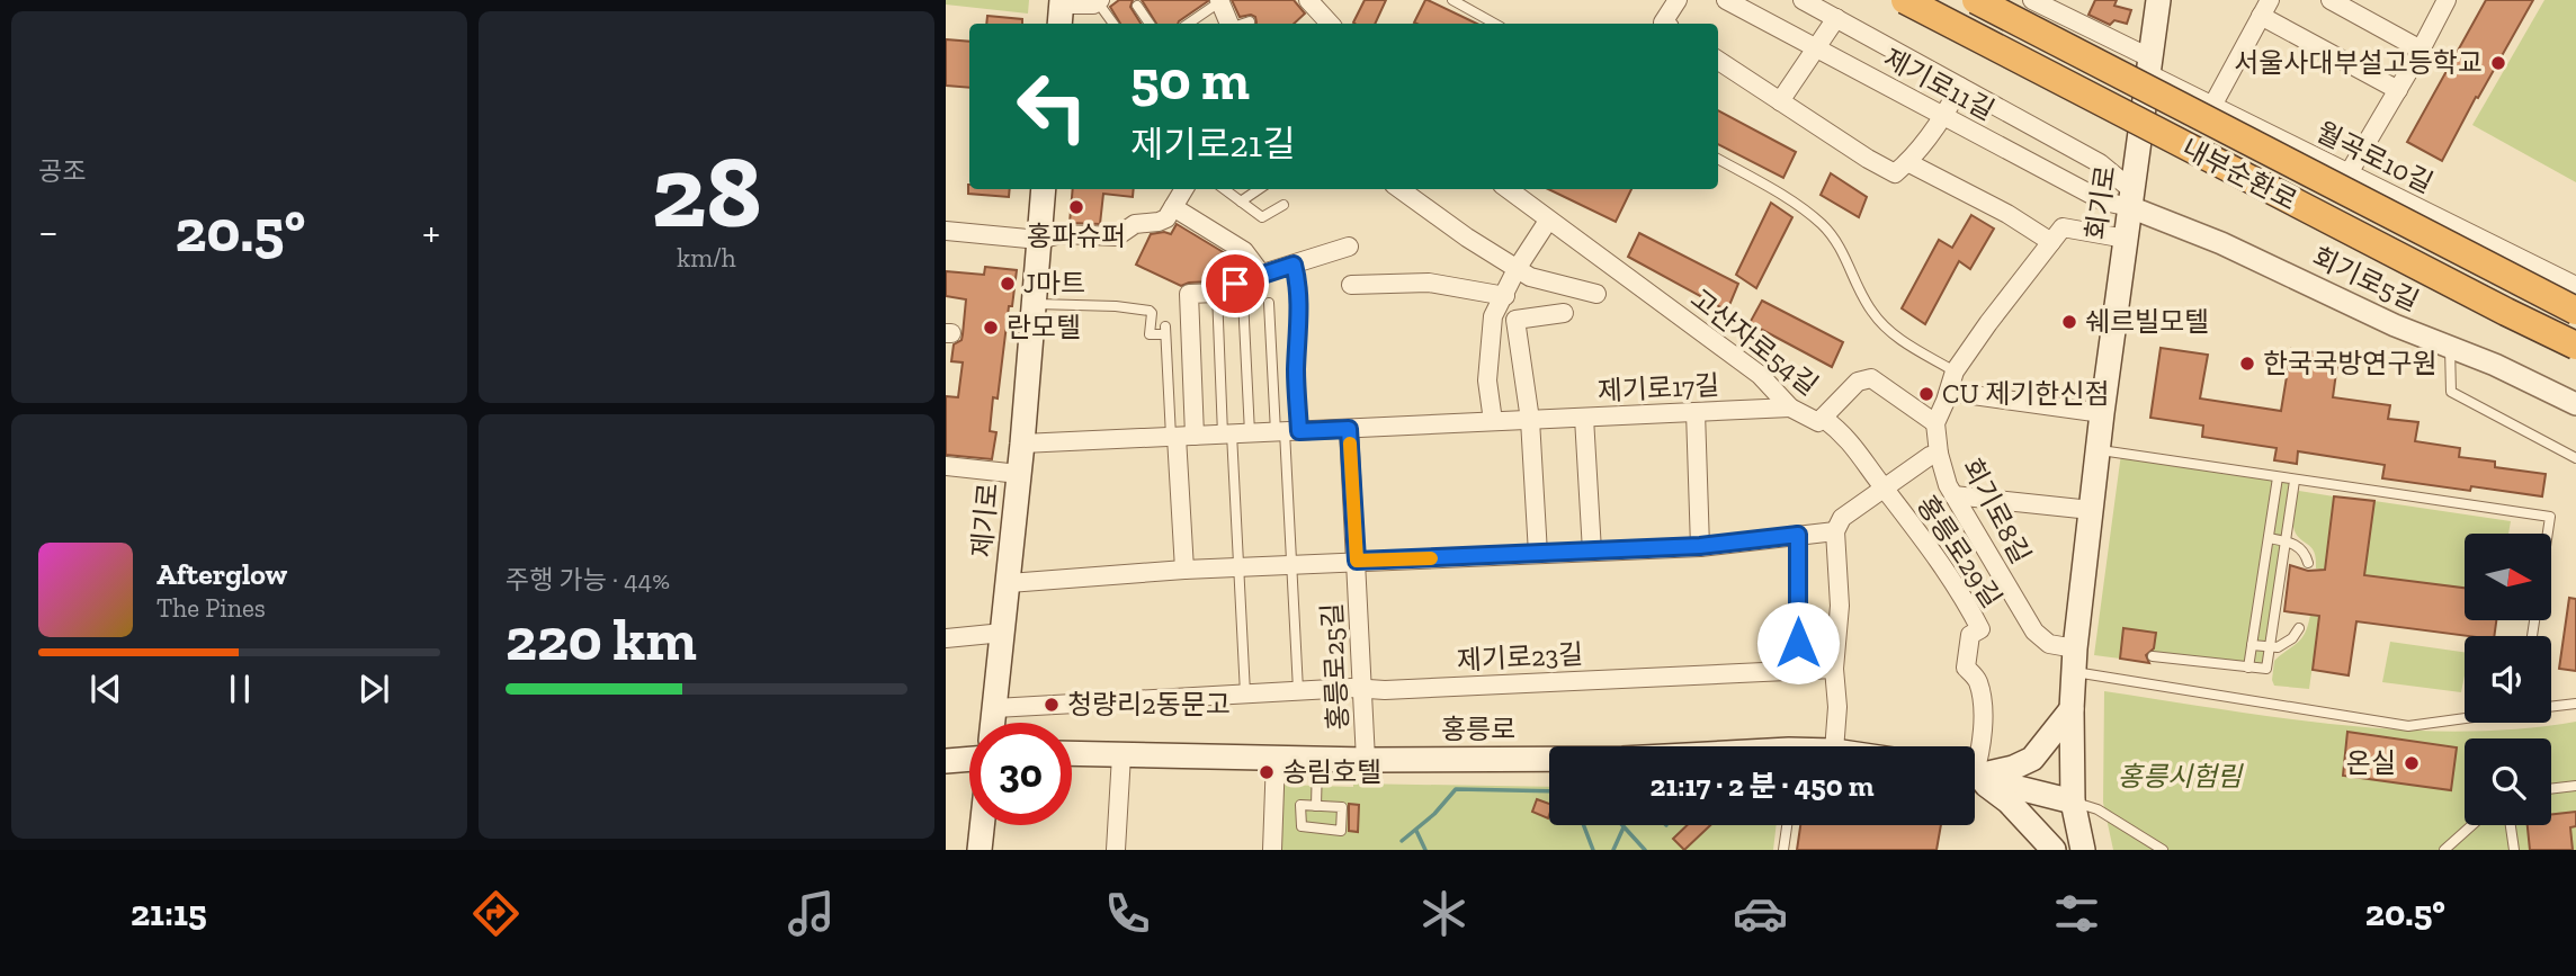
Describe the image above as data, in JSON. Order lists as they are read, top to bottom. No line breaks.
{"streets":{"highway":["내부순환로"],"main road":["회기로","제기로","홍릉로"],"street":["제기로11길","월곡로10길","회기로5길","고산자로54길","제기로17길","회기로8길","홍릉로29길","제기로23길","홍릉로25길"]},"crossings":[["제기로11길","회기로"],["제기로11길","회기로5길"],["월곡로10길","회기로"],["회기로","회기로5길"],["회기로","회기로8길"],["고산자로54길","제기로17길"],["고산자로54길","회기로8길"],["고산자로54길","홍릉로29길"],["제기로17길","제기로"],["제기로17길","홍릉로25길"],["제기로","제기로23길"],["제기로23길","홍릉로25길"],["홍릉로25길","홍릉로"]],"parks":["홍릉시험림"],"places":["서울사대부설고등학교","홍파슈퍼","J마트","쉐르빌모텔","란모텔","한국국방연구원","CU 제기한신점","청량리2동문고","온실","송림호텔"],"north":"right","page":{"tile":["공조",["28","km/h"],["주행 가능 · 44%","220 km"]],"turn":["50 m","제기로21길"],"heat":["−","20.5°","+"],"song":["Afterglow","The Pines"],"limit":"30","trip":"21:17 · 2 분 · 450 m","tabs":["21:15","20.5°"]}}
